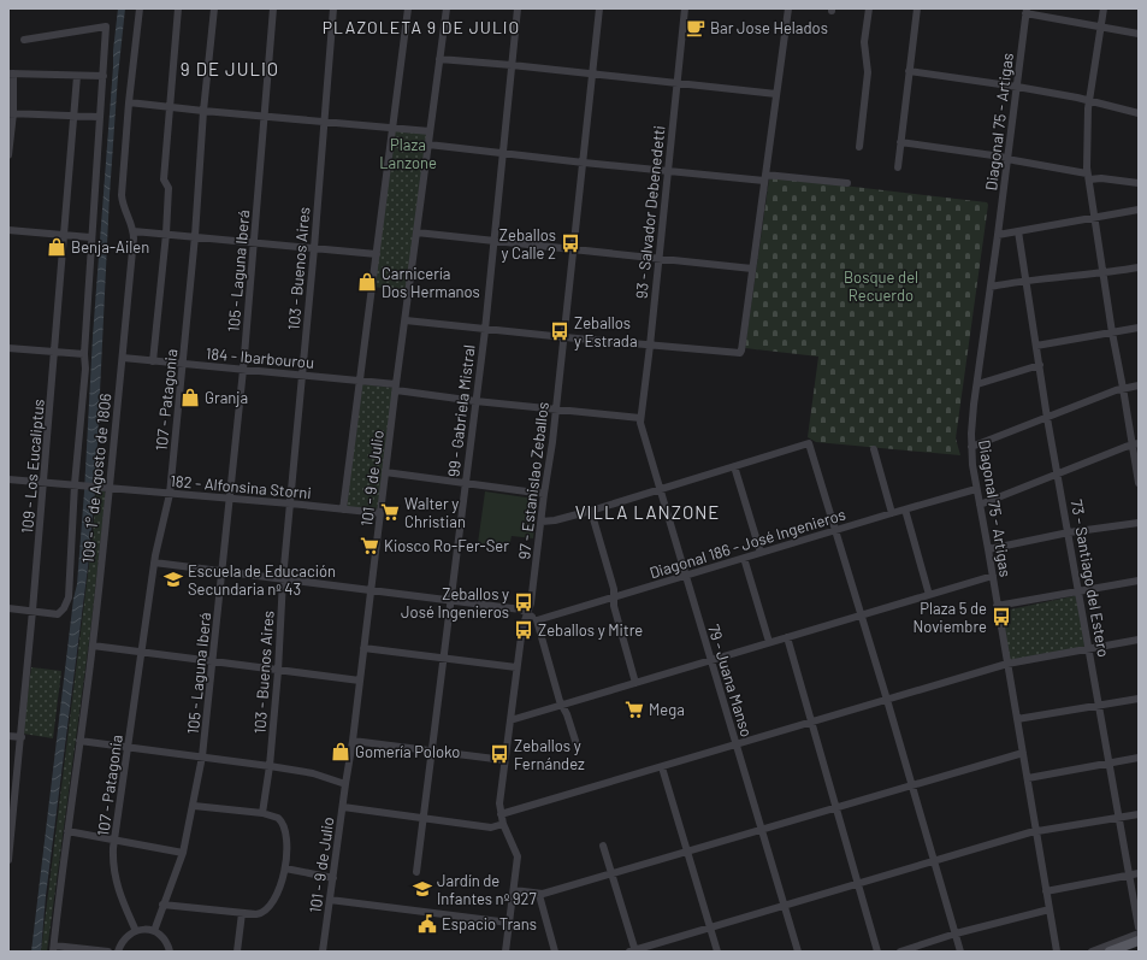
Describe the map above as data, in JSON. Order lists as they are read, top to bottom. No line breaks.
{"streets":{"street":["Diagonal 75 - Artigas","93 - Salvador Debenedetti","103 - Buenos Aires","105 - Laguna Iberá","184 - Ibarbourou","107 - Patagonia","99 - Gabriela Mistral","109 - Los Eucaliptus","109 - 1° de Agosto de 1806","101 - 9 de Julio","97 - Estanislao Zeballos","182 - Alfonsina Storni","Diagonal 186 - José Ingenieros","73 - Santiago del Estero","79 - Juana Manso"]},"crossings":[["Diagonal 75 - Artigas","Diagonal 186 - José Ingenieros"],["93 - Salvador Debenedetti","184 - Ibarbourou"],["93 - Salvador Debenedetti","79 - Juana Manso"],["103 - Buenos Aires","184 - Ibarbourou"],["103 - Buenos Aires","182 - Alfonsina Storni"],["105 - Laguna Iberá","184 - Ibarbourou"],["105 - Laguna Iberá","182 - Alfonsina Storni"],["184 - Ibarbourou","107 - Patagonia"],["184 - Ibarbourou","99 - Gabriela Mistral"],["184 - Ibarbourou","109 - 1° de Agosto de 1806"],["184 - Ibarbourou","101 - 9 de Julio"],["184 - Ibarbourou","97 - Estanislao Zeballos"],["184 - Ibarbourou","79 - Juana Manso"],["107 - Patagonia","182 - Alfonsina Storni"],["109 - Los Eucaliptus","182 - Alfonsina Storni"],["109 - 1° de Agosto de 1806","182 - Alfonsina Storni"],["101 - 9 de Julio","182 - Alfonsina Storni"],["Diagonal 186 - José Ingenieros","79 - Juana Manso"]],"districts":["PLAZOLETA 9 DE JULIO","9 DE JULIO","VILLA LANZONE"],"parks":["Plaza Lanzone","Bosque del Recuerdo"],"places":{"cafe":["Bar Jose Helados"],"bus stop":["Zeballos y Calle 2","Zeballos y Estrada","Zeballos y José Ingenieros","Plaza 5 de Noviembre","Zeballos y Mitre","Zeballos y Fernández"],"shop":["Benja-Ailen","Carnicería Dos Hermanos","Granja","Gomería Poloko"],"supermarket":["Walter y Christian","Kiosco Ro-Fer-Ser","Mega"],"school or university":["Escuela de Educación Secundaria nº 43","Jardín de Infantes nº 927"],"public building":["Espacio Trans"]}}
